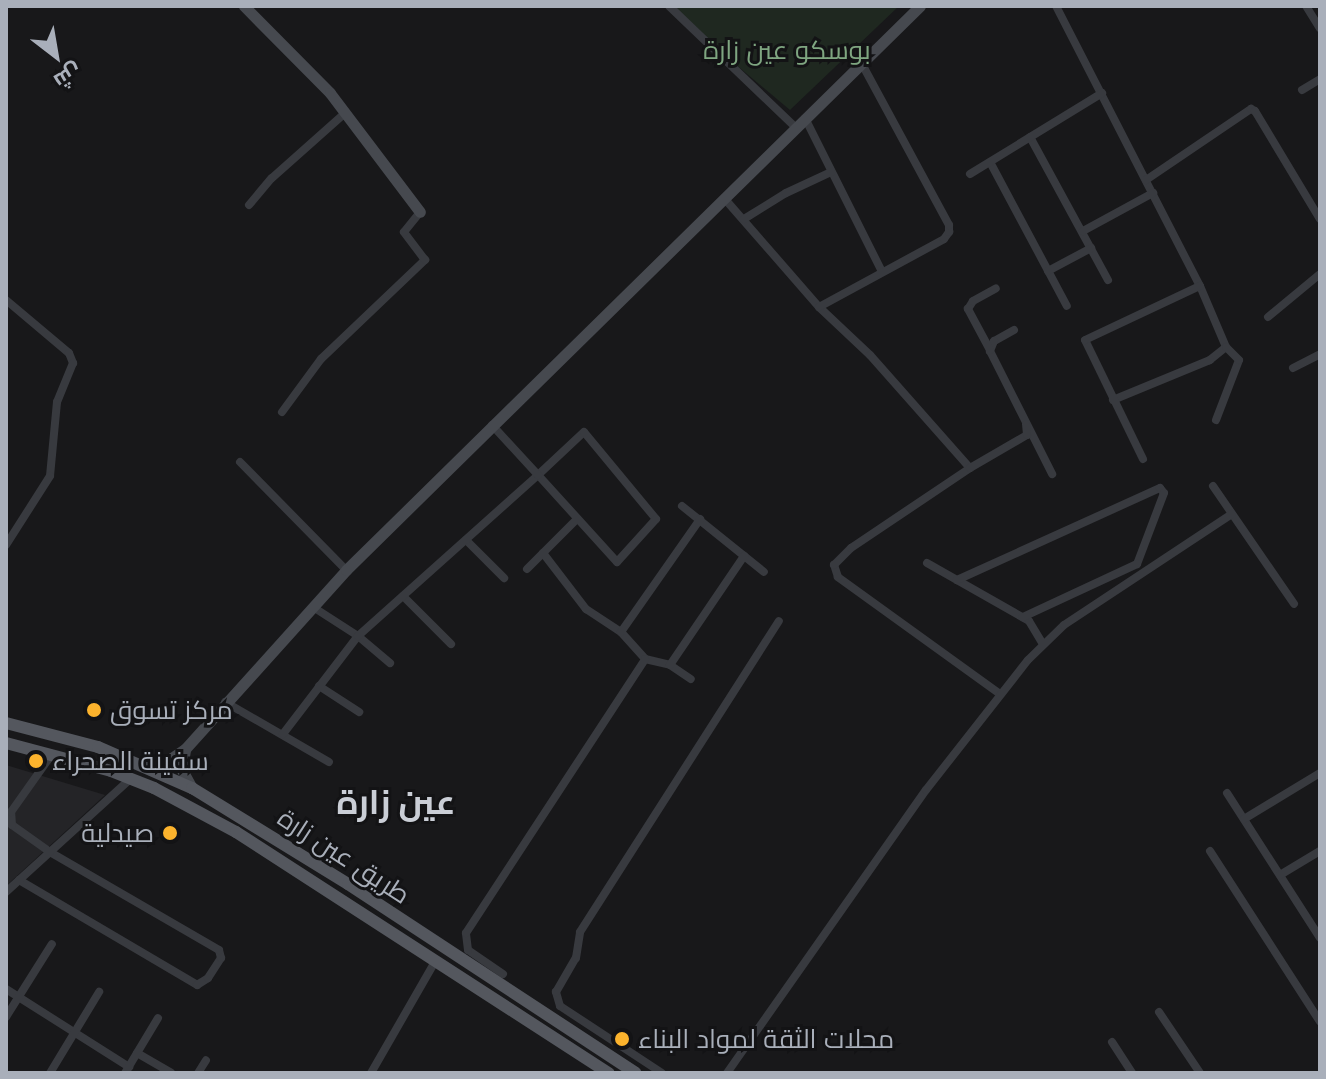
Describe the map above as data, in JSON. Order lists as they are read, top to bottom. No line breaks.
{"streets":{"main road":["طريق عين زارة"]},"districts":["عين زارة"],"parks":["بوسكو عين زارة"],"places":["مركز تسوق","سفينة الصحراء","صيدلية","محلات الثقة لمواد البناء"],"north":"bottom right"}
